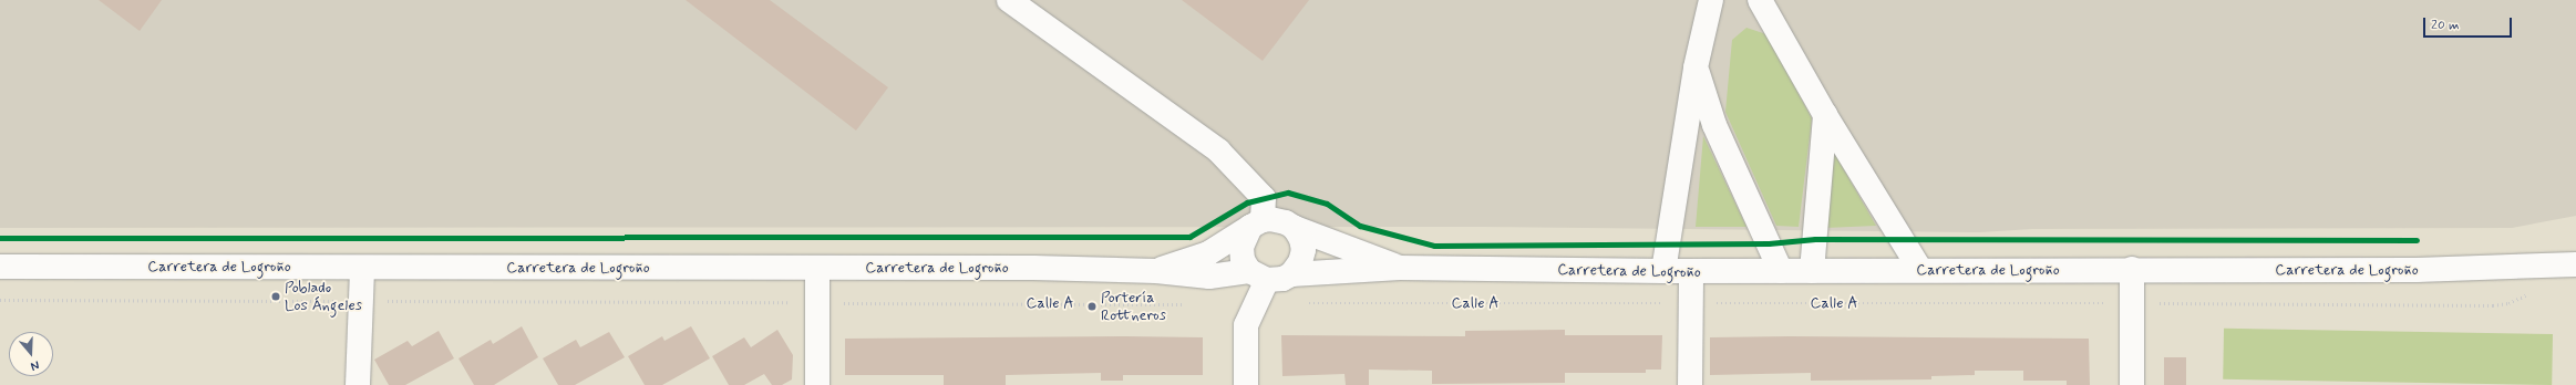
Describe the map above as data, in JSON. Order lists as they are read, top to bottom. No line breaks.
{"streets":{"main road":["Carretera de Logroño"],"path":["Calle A"]},"places":["Poblado Los Ángeles","Portería Rottneros"],"scale_bar":"20 m","north":"bottom"}
